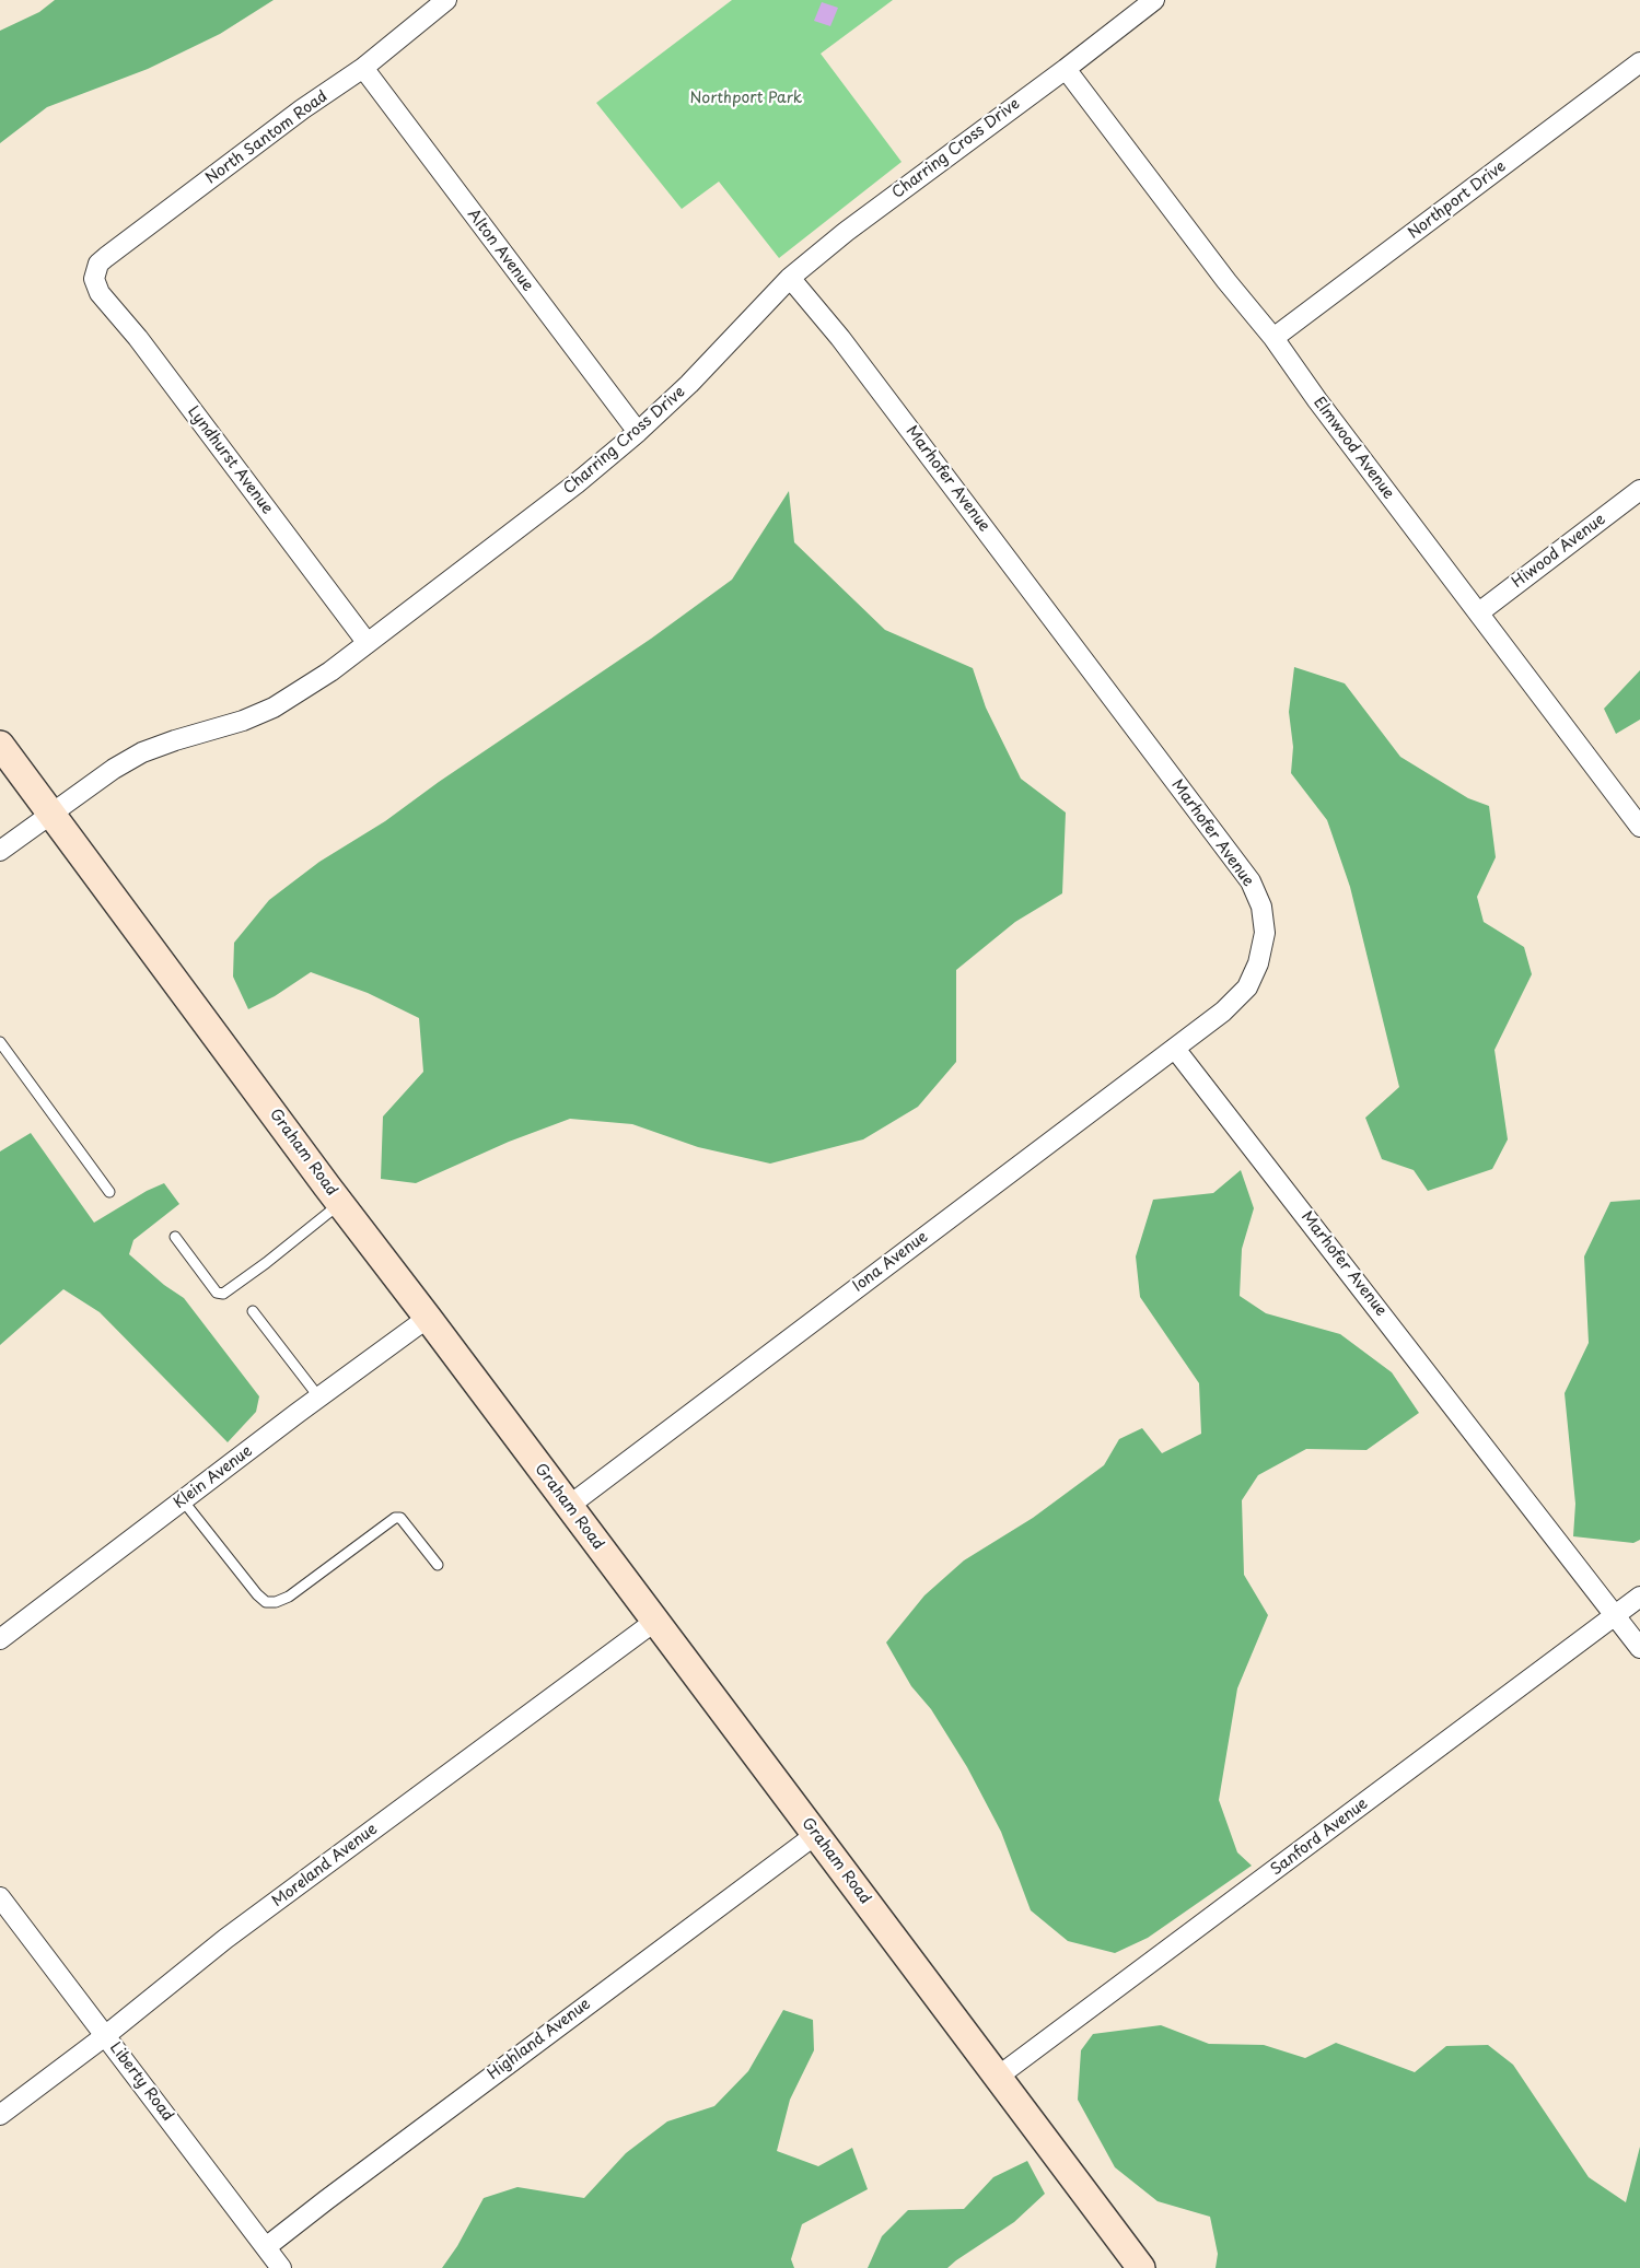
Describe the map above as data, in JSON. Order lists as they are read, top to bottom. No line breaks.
{"streets":{"main road":["Graham Road"],"street":["North Santom Road","Charring Cross Drive","Northport Drive","Alton Avenue","Elmwood Avenue","Lyndhurst Avenue","Marhofer Avenue","Hiwood Avenue","Iona Avenue","Klein Avenue","Sanford Avenue","Moreland Avenue","Highland Avenue","Liberty Road"]},"crossings":[["North Santom Road","Alton Avenue"],["North Santom Road","Lyndhurst Avenue"],["Charring Cross Drive","Alton Avenue"],["Charring Cross Drive","Elmwood Avenue"],["Charring Cross Drive","Lyndhurst Avenue"],["Charring Cross Drive","Marhofer Avenue"],["Charring Cross Drive","Graham Road"],["Northport Drive","Elmwood Avenue"],["Elmwood Avenue","Hiwood Avenue"],["Marhofer Avenue","Iona Avenue"],["Marhofer Avenue","Sanford Avenue"],["Graham Road","Iona Avenue"],["Graham Road","Klein Avenue"],["Graham Road","Sanford Avenue"],["Graham Road","Moreland Avenue"],["Graham Road","Highland Avenue"],["Moreland Avenue","Liberty Road"],["Highland Avenue","Liberty Road"]],"parks":["Northport Park"]}
